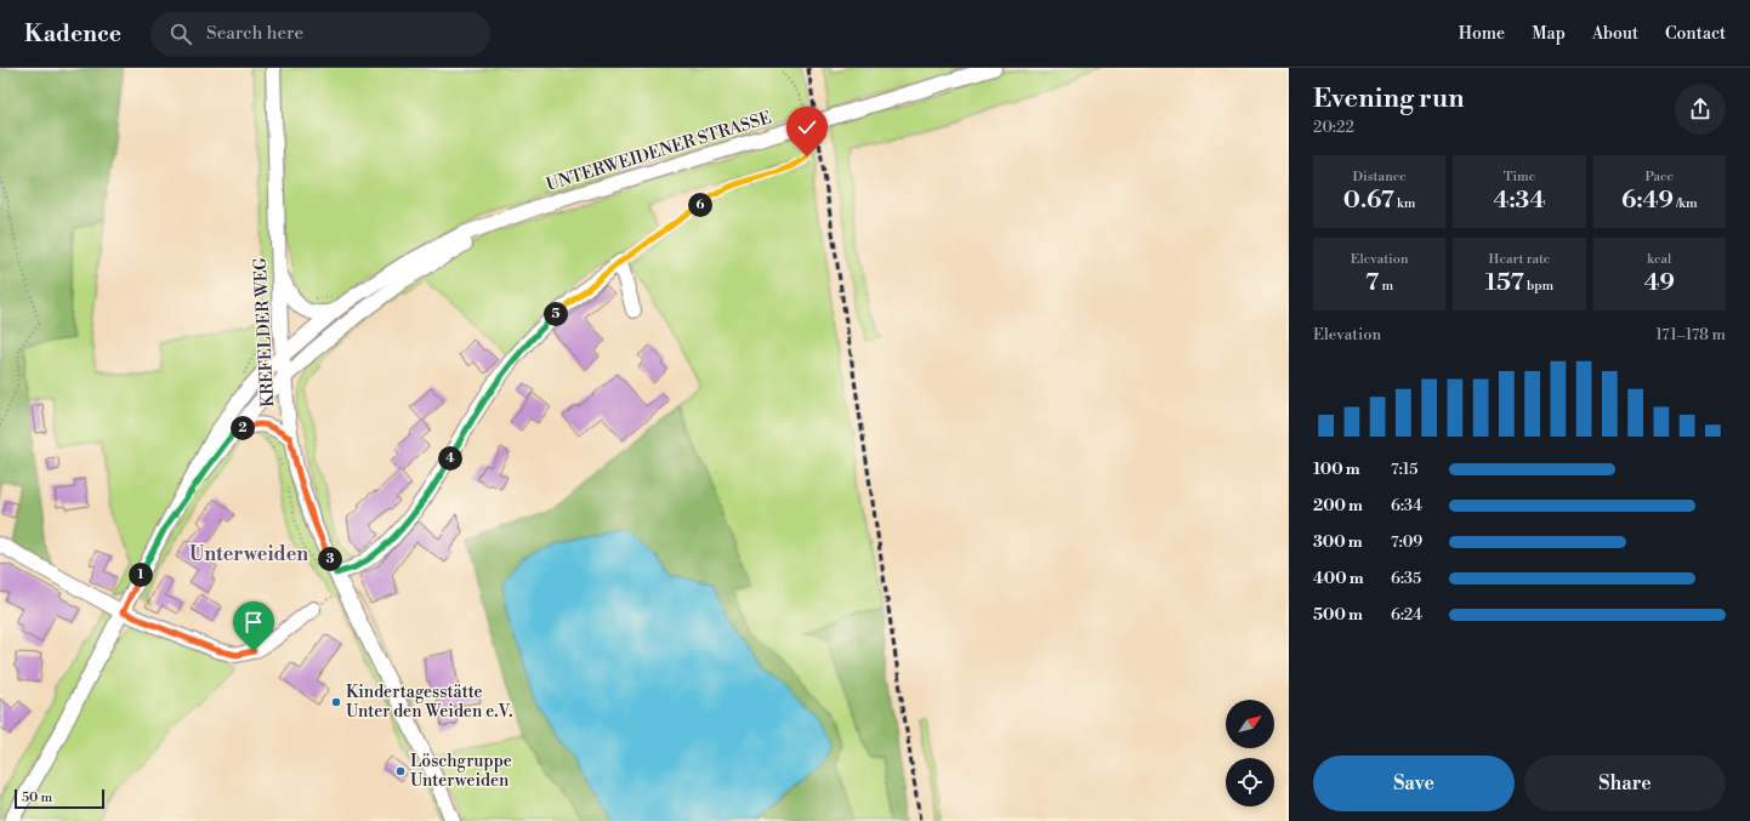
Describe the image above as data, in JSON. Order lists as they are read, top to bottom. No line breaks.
{"streets":{"street":["UNTERWEIDENER STRASSE","KREFELDER WEG"]},"crossings":[["UNTERWEIDENER STRASSE","KREFELDER WEG"]],"districts":["Unterweiden"],"places":["Kindertagesstätte Unter den Weiden e.V.","Löschgruppe Unterweiden"],"scale_bar":"50 m","north":"top right","page":{"header":"Kadence","search":"Search here","nav":["Home","Map","About","Contact"],"heading":["Evening run","20:22"],"stats":[["Distance","0.67 km"],["Time","4:34"],["Pace","6:49 /km"],["Elevation","7 m"],["Heart rate","157 bpm"],["kcal","49"]],"pins":["6","5","2","4","3","1"],"chart":["Elevation","171–178 m"],"list":[{"name":"100 m","note":"7:15"},{"name":"200 m","note":"6:34"},{"name":"300 m","note":"7:09"},{"name":"400 m","note":"6:35"},{"name":"500 m","note":"6:24"}],"buttons":["Save","Share"],"scale":"50 m"}}
